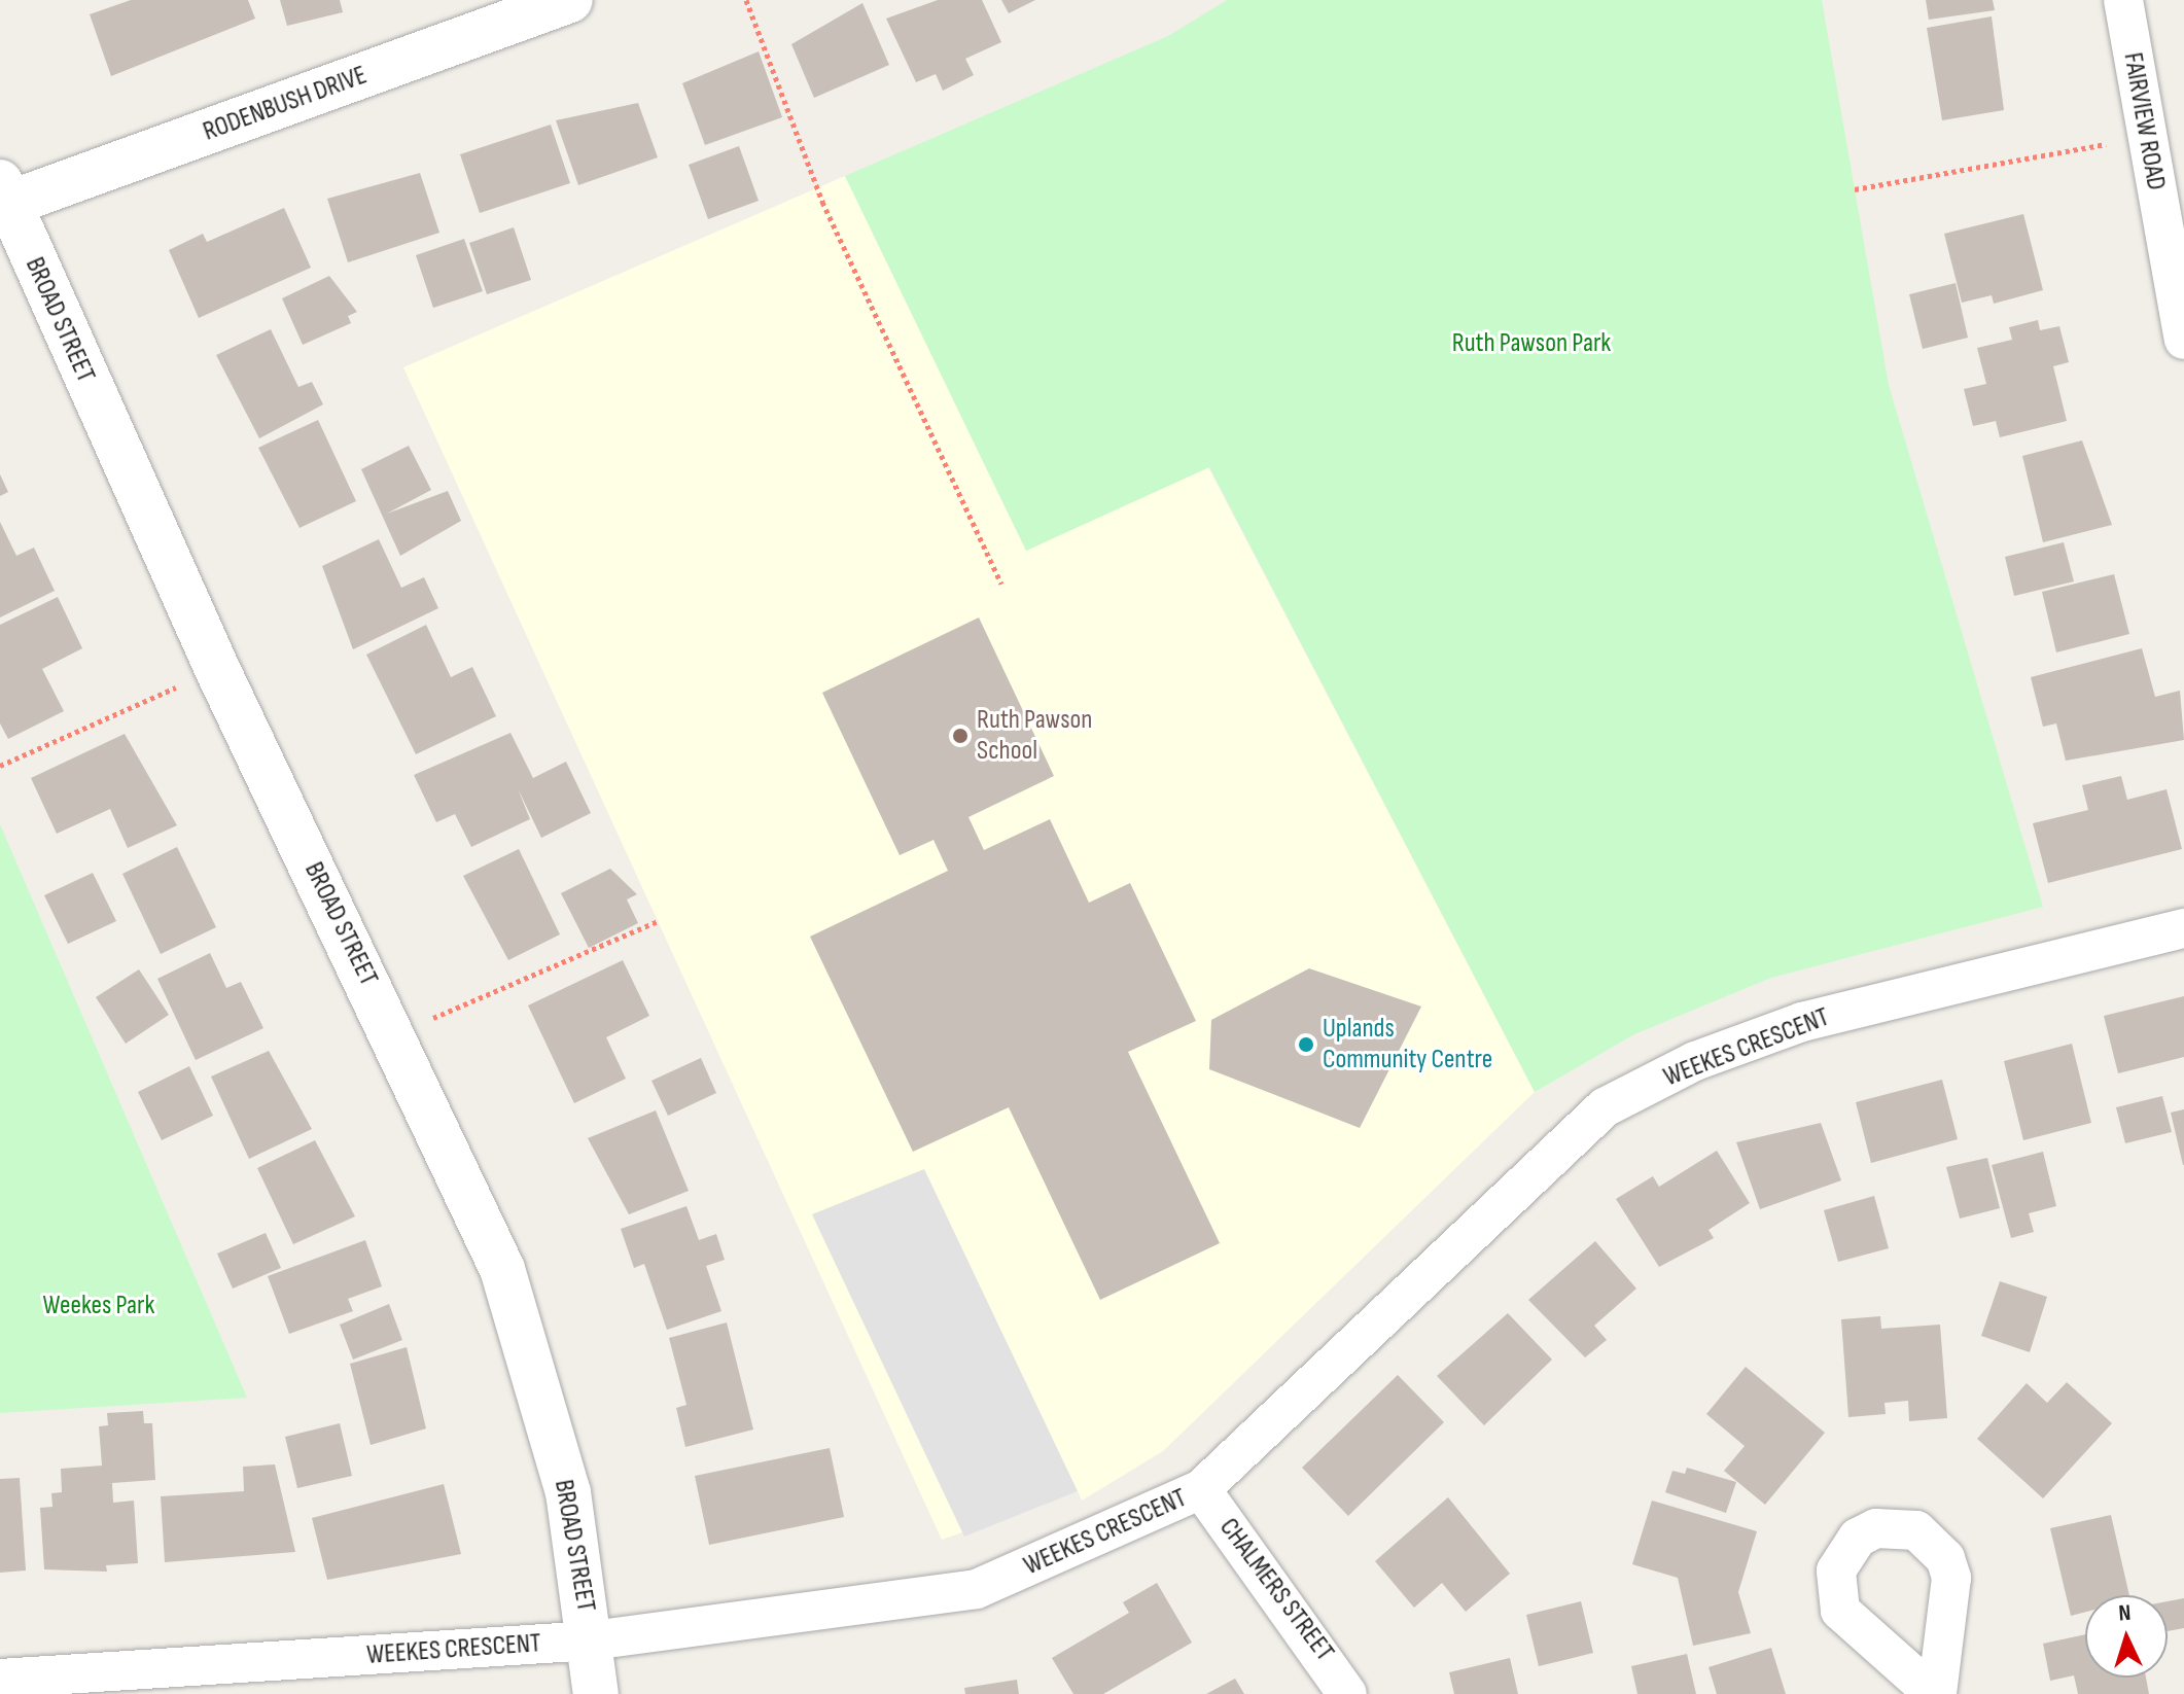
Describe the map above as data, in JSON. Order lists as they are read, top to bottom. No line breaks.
{"streets":{"street":["RODENBUSH DRIVE","FAIRVIEW ROAD","BROAD STREET","WEEKES CRESCENT","CHALMERS STREET"]},"crossings":[["RODENBUSH DRIVE","BROAD STREET"],["BROAD STREET","WEEKES CRESCENT"],["WEEKES CRESCENT","CHALMERS STREET"]],"parks":["Ruth Pawson Park","Weekes Park"],"places":["Ruth Pawson School","Uplands Community Centre"],"north":"top"}
